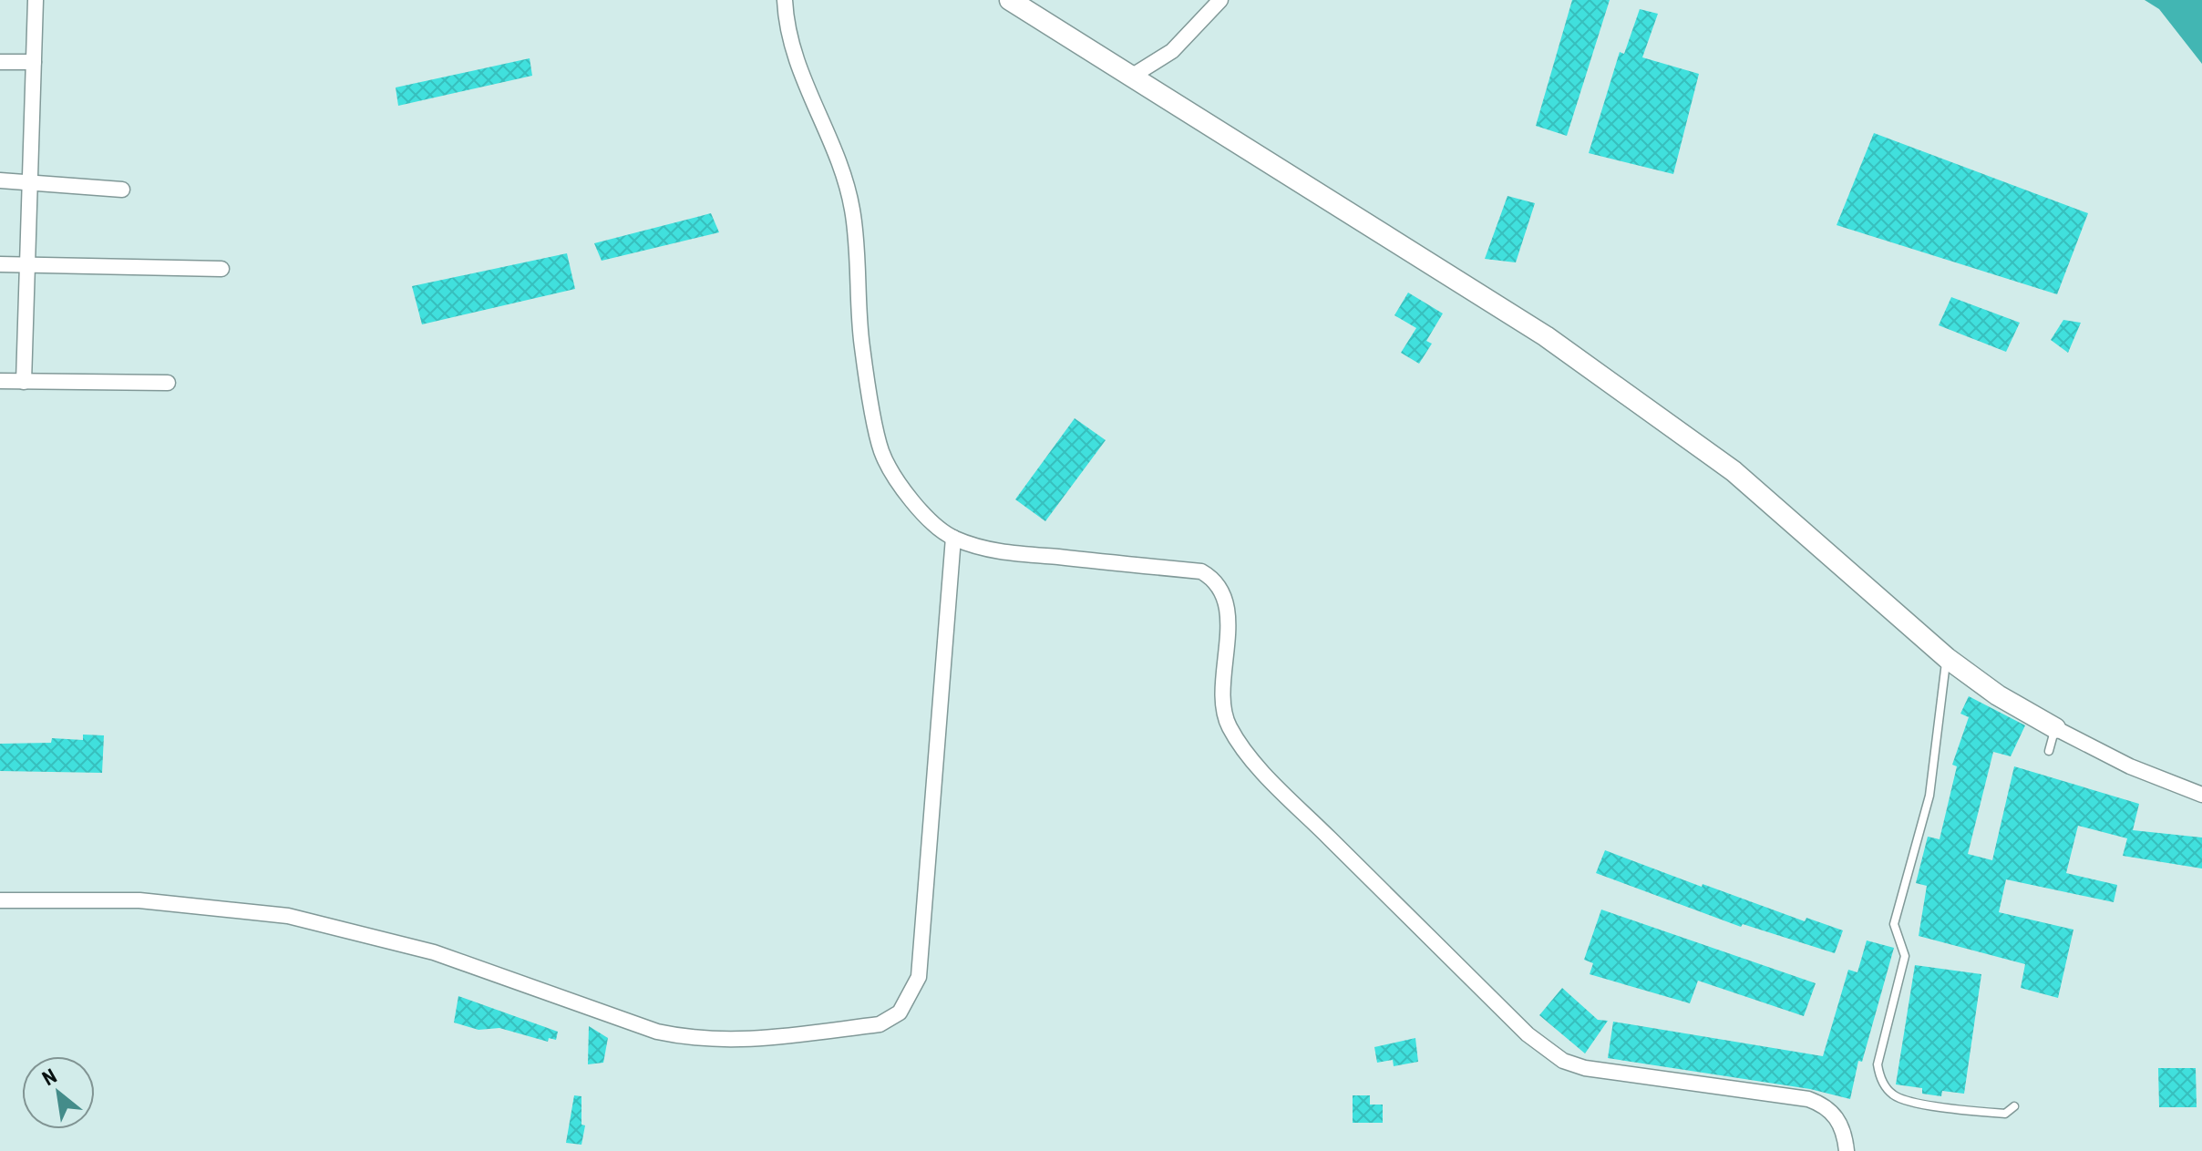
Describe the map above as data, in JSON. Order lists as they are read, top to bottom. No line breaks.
{"north":"top left"}
